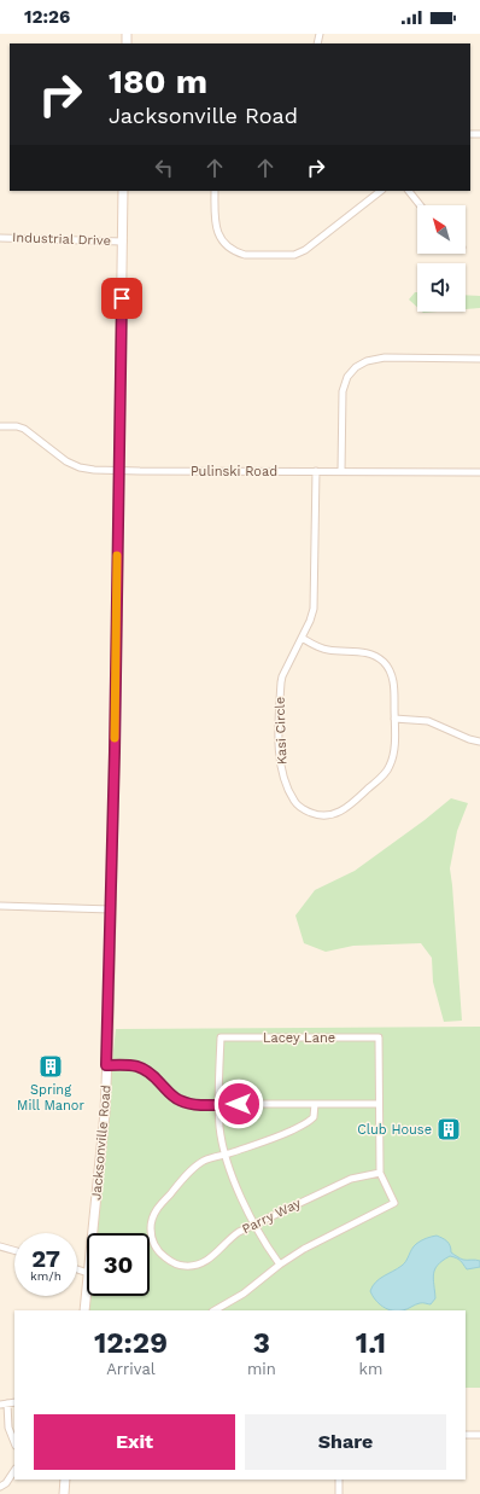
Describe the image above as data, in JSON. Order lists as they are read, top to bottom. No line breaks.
{"streets":{"main road":["Jacksonville Road"],"street":["Industrial Drive","Pulinski Road","Kasi Circle","Lacey Lane","Parry Way"]},"crossings":[["Industrial Drive","Jacksonville Road"],["Pulinski Road","Kasi Circle"],["Pulinski Road","Jacksonville Road"]],"places":{"building":["Spring Mill Manor","Club House"]},"north":"top left","page":{"status":"12:26","turn":["180 m","Jacksonville Road"],"speed":"27 km/h","limit":"30","eta":["12:29","Arrival","3","min","1.1","km"],"buttons":["Exit","Share"]}}
